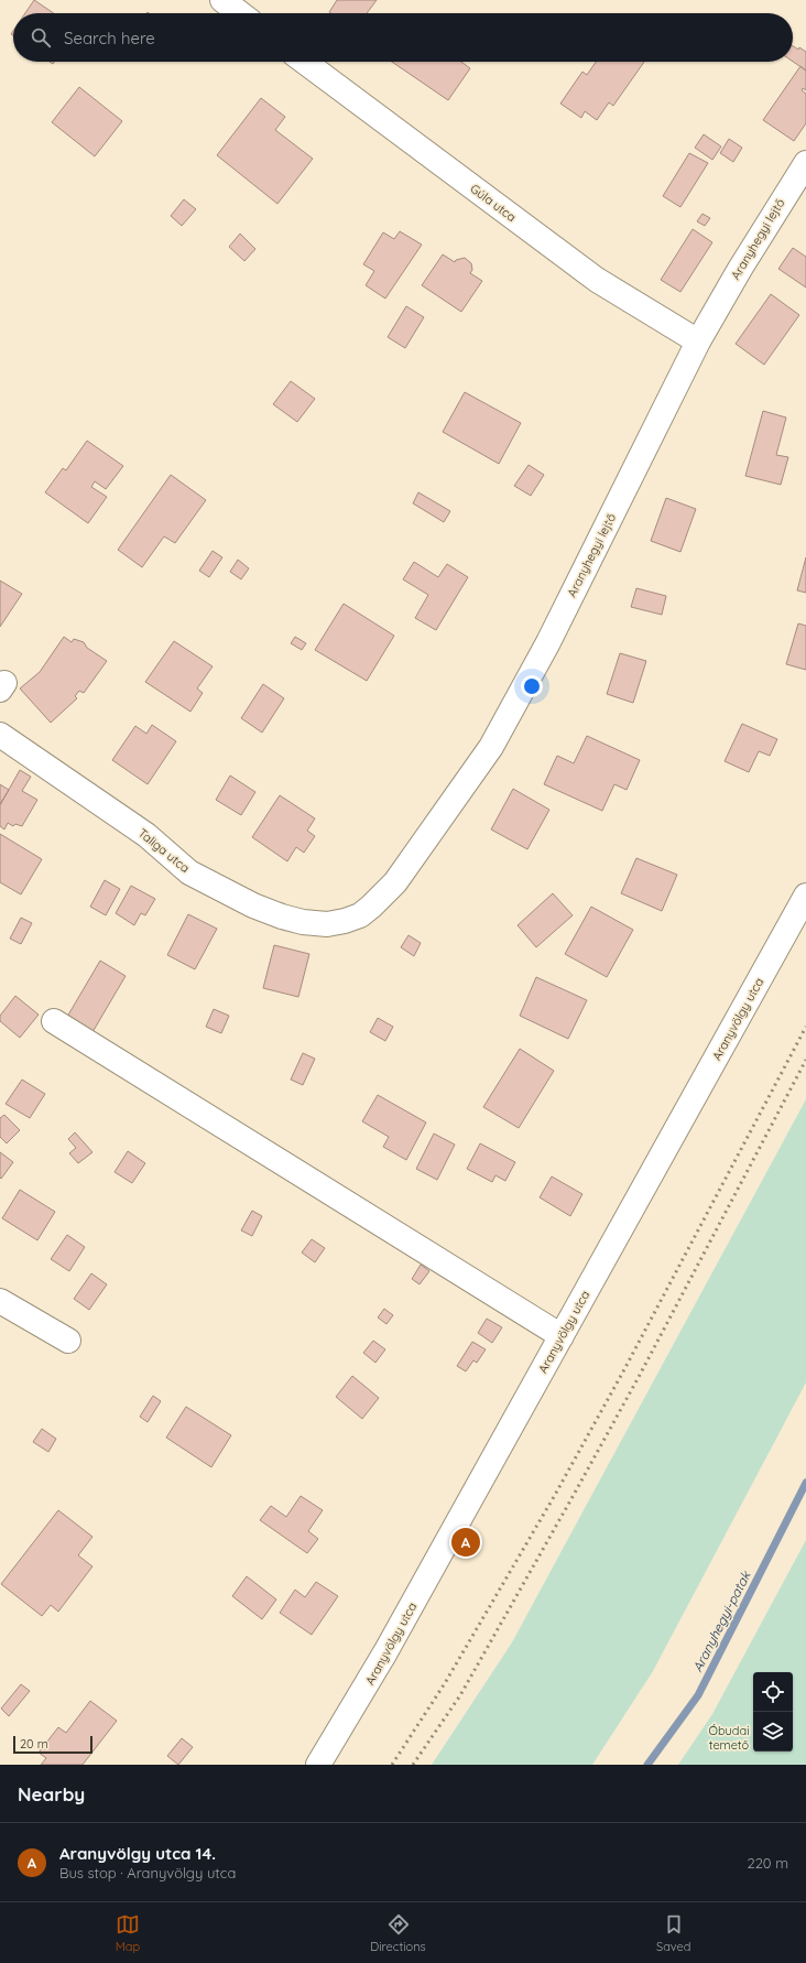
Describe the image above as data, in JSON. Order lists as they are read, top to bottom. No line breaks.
{"streets":{"street":["Gúla utca","Aranyhegyi lejtő","Taliga utca","Aranyvölgy utca"]},"crossings":[["Gúla utca","Aranyhegyi lejtő"],["Aranyhegyi lejtő","Taliga utca"]],"water":["Aranyhegyi-patak"],"parks":["Óbudai temető"],"scale_bar":"20 m","page":{"search":"Search here","pins":"A","scale":"20 m","heading":"Nearby","list":[{"mark":"A","name":"Aranyvölgy utca 14.","note":"Bus stop · Aranyvölgy utca","value":"220 m"}],"nav":["Map","Directions","Saved"]}}
